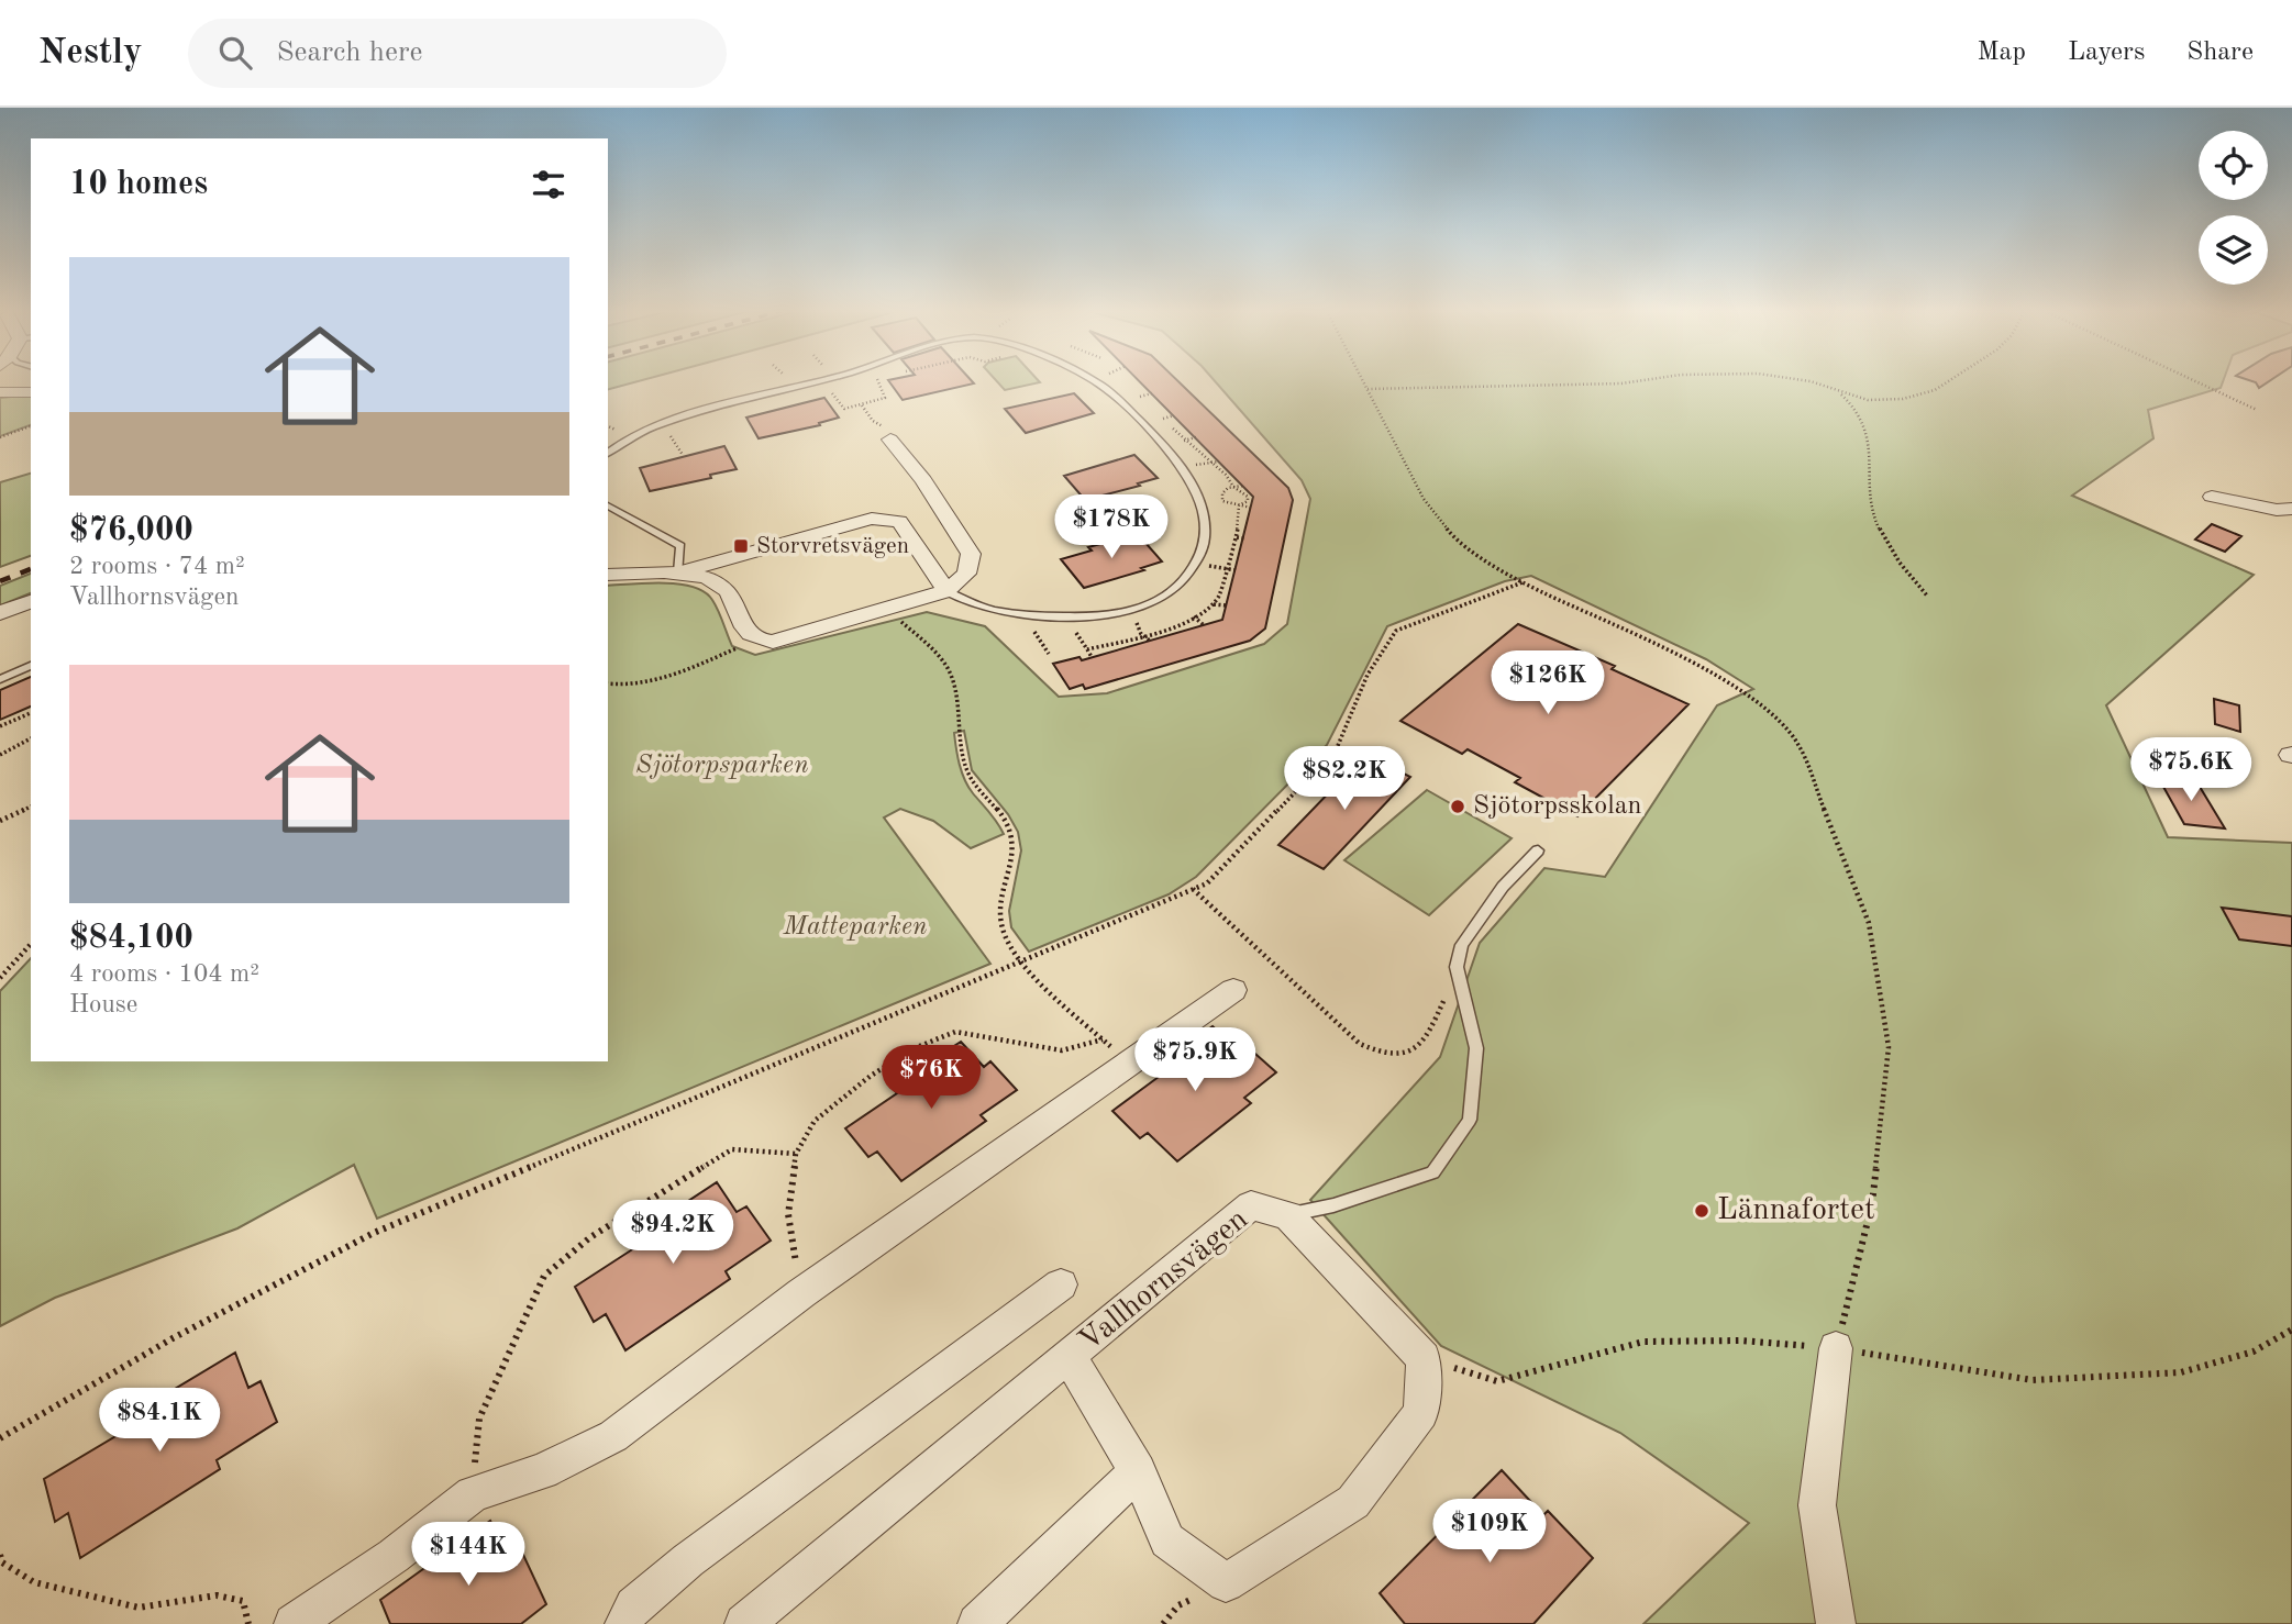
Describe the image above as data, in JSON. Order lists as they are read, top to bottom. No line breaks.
{"streets":{"street":["Vallhornsvägen"]},"parks":["Sjötorpsparken","Matteparken"],"places":{"transit":["Storvretsvägen"],"other":["Sjötorpsskolan","Lännafortet"]},"page":{"header":"Nestly","search":"Search here","nav":["Map","Layers","Share"],"heading":"10 homes","list":[{"name":"$76,000","note":"2 rooms · 74 m² · Vallhornsvägen"},{"name":"$84,100","note":"4 rooms · 104 m² · House"}],"price":["$178K","$126K","$75.6K","$82.2K","$75.9K","$76K","$94.2K","$84.1K","$109K","$144K"]}}
